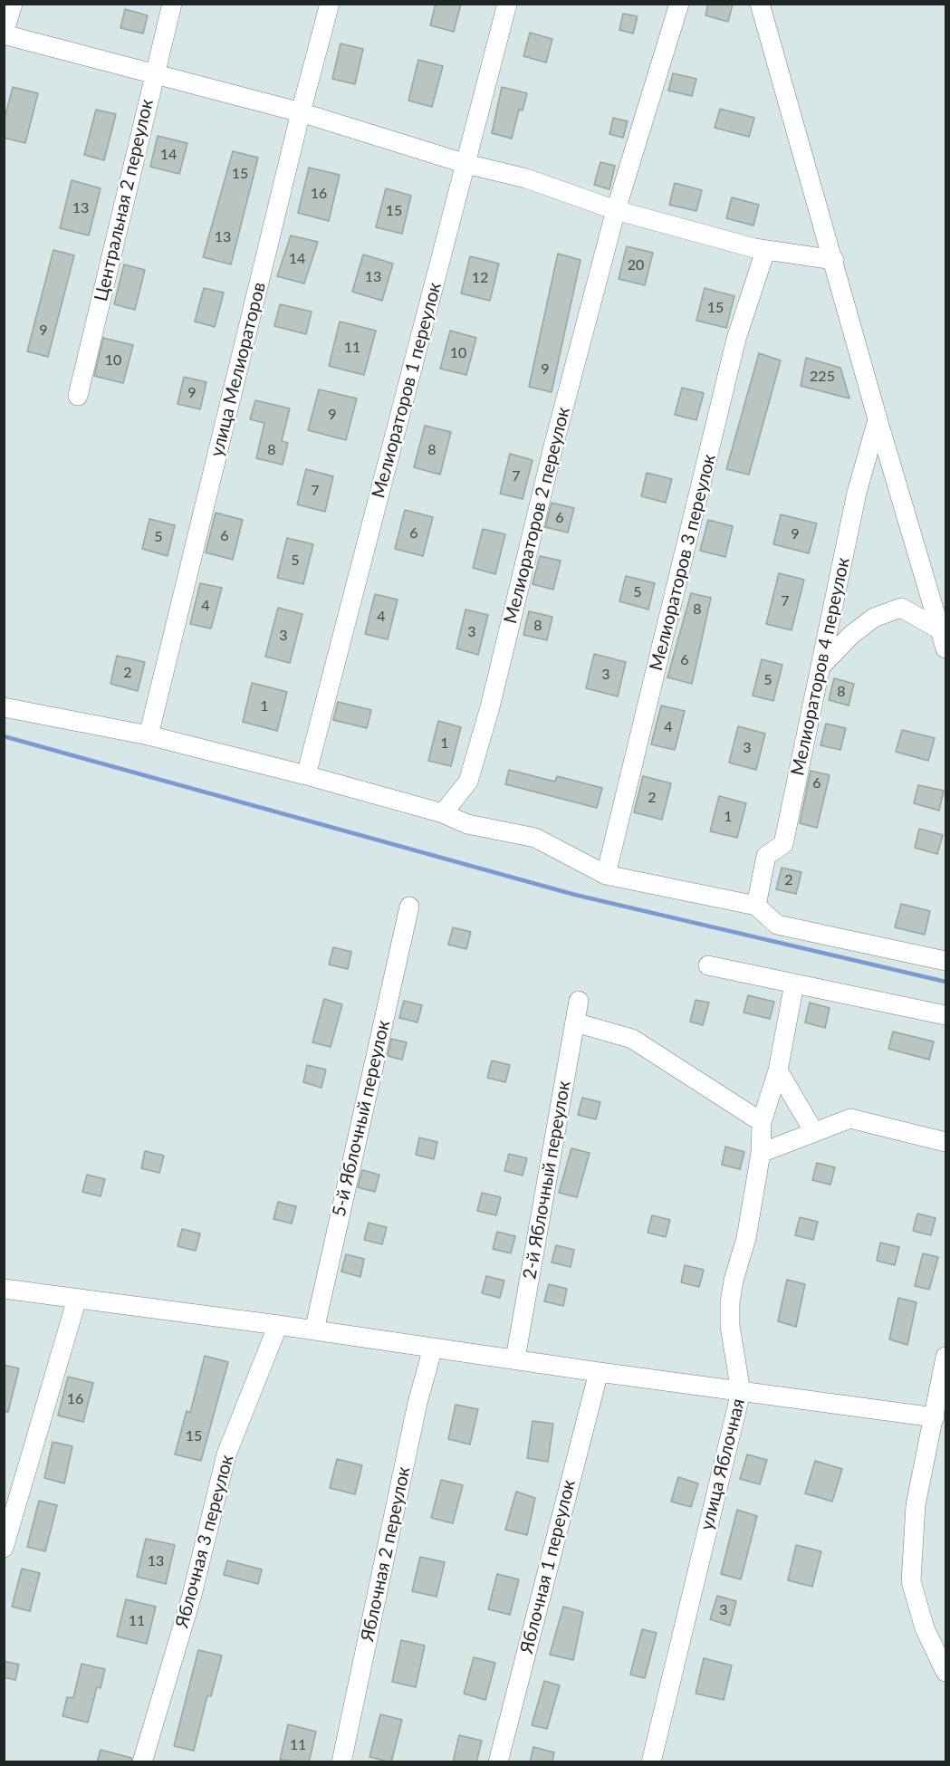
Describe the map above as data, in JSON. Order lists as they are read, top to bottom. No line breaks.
{"streets":{"street":["Центральная 2 переулок","улица Мелиораторов","Мелиораторов 1 переулок","Мелиораторов 2 переулок","Мелиораторов 3 переулок","Мелиораторов 4 переулок","5-й Яблочный переулок","2-й Яблочный переулок","улица Яблочная","Яблочная 3 переулок","Яблочная 2 переулок","Яблочная 1 переулок"]},"house_numbers":["14","15","16","13","15","13","14","20","13","12","15","9","11","10","10","9","225","9","9","8","8","7","7","6","6","9","6","5","5","5","7","4","8","4","8","3","3","6","2","3","5","8","1","4","1","3","6","2","1","2","16","15","13","3","11","11"]}
